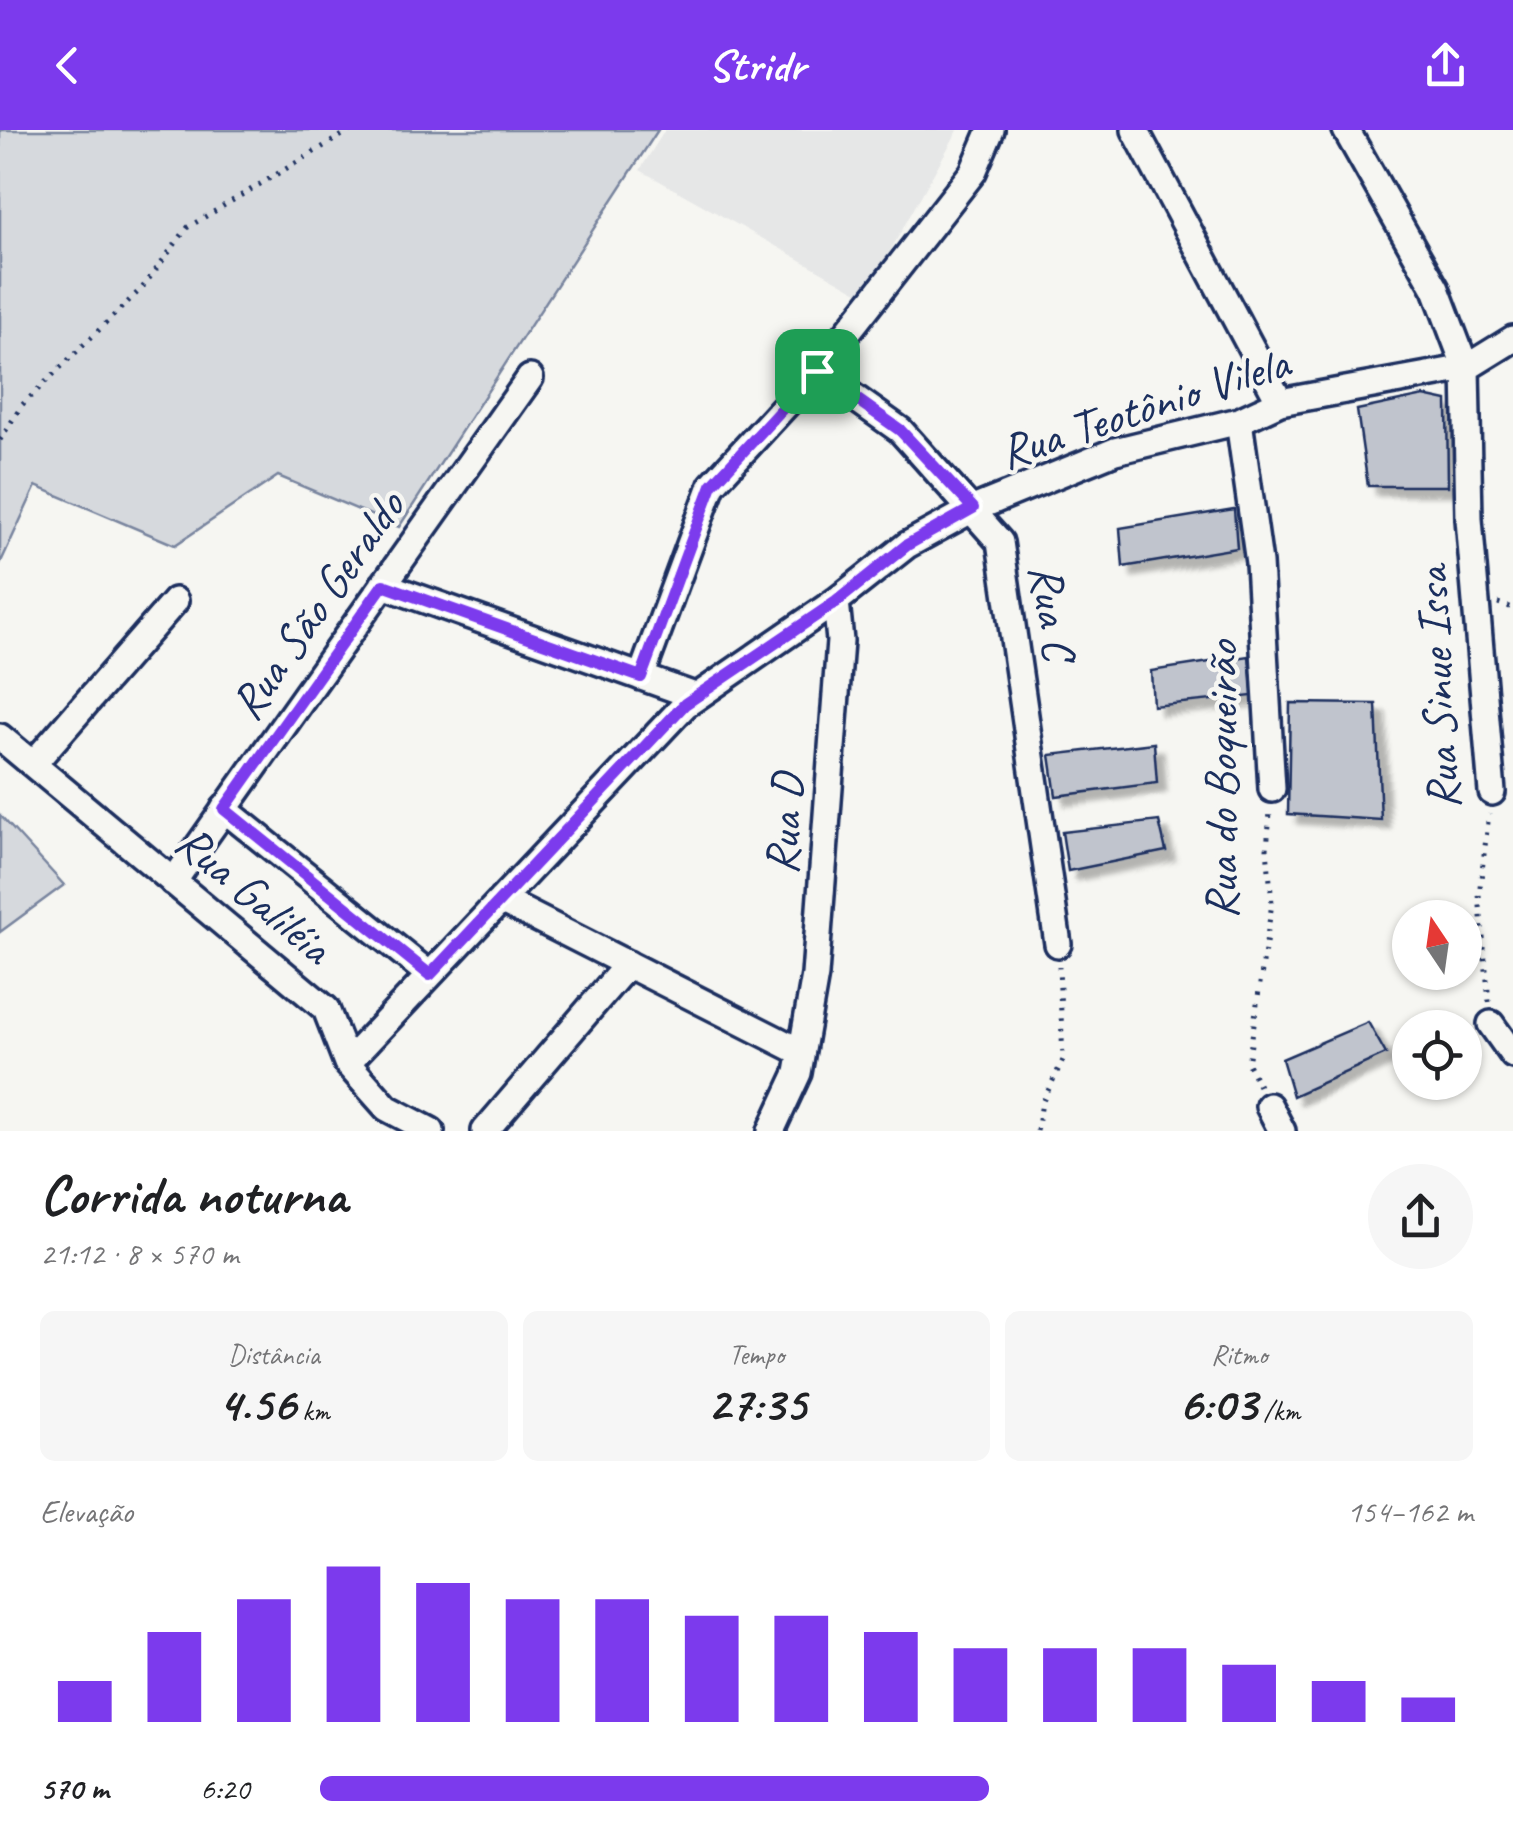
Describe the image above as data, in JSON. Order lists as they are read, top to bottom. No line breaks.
{"streets":{"street":["Rua Teotônio Vilela","Rua São Geraldo","Rua C","Rua Sinue Issa","Rua do Boqueirão","Rua D","Rua Galiléia"]},"crossings":[["Rua Teotônio Vilela","Rua C"],["Rua Teotônio Vilela","Rua Sinue Issa"],["Rua Teotônio Vilela","Rua do Boqueirão"],["Rua Teotônio Vilela","Rua D"],["Rua Teotônio Vilela","Rua Galiléia"],["Rua São Geraldo","Rua Galiléia"]],"north":"top","page":{"header":"Stridr","heading":["Corrida noturna","21:12 · 8 × 570 m"],"stats":[["Distância","4.56 km"],["Tempo","27:35"],["Ritmo","6:03 /km"]],"chart":["Elevação","154–162 m"],"list":[{"name":"570 m","note":"6:20"}]}}
